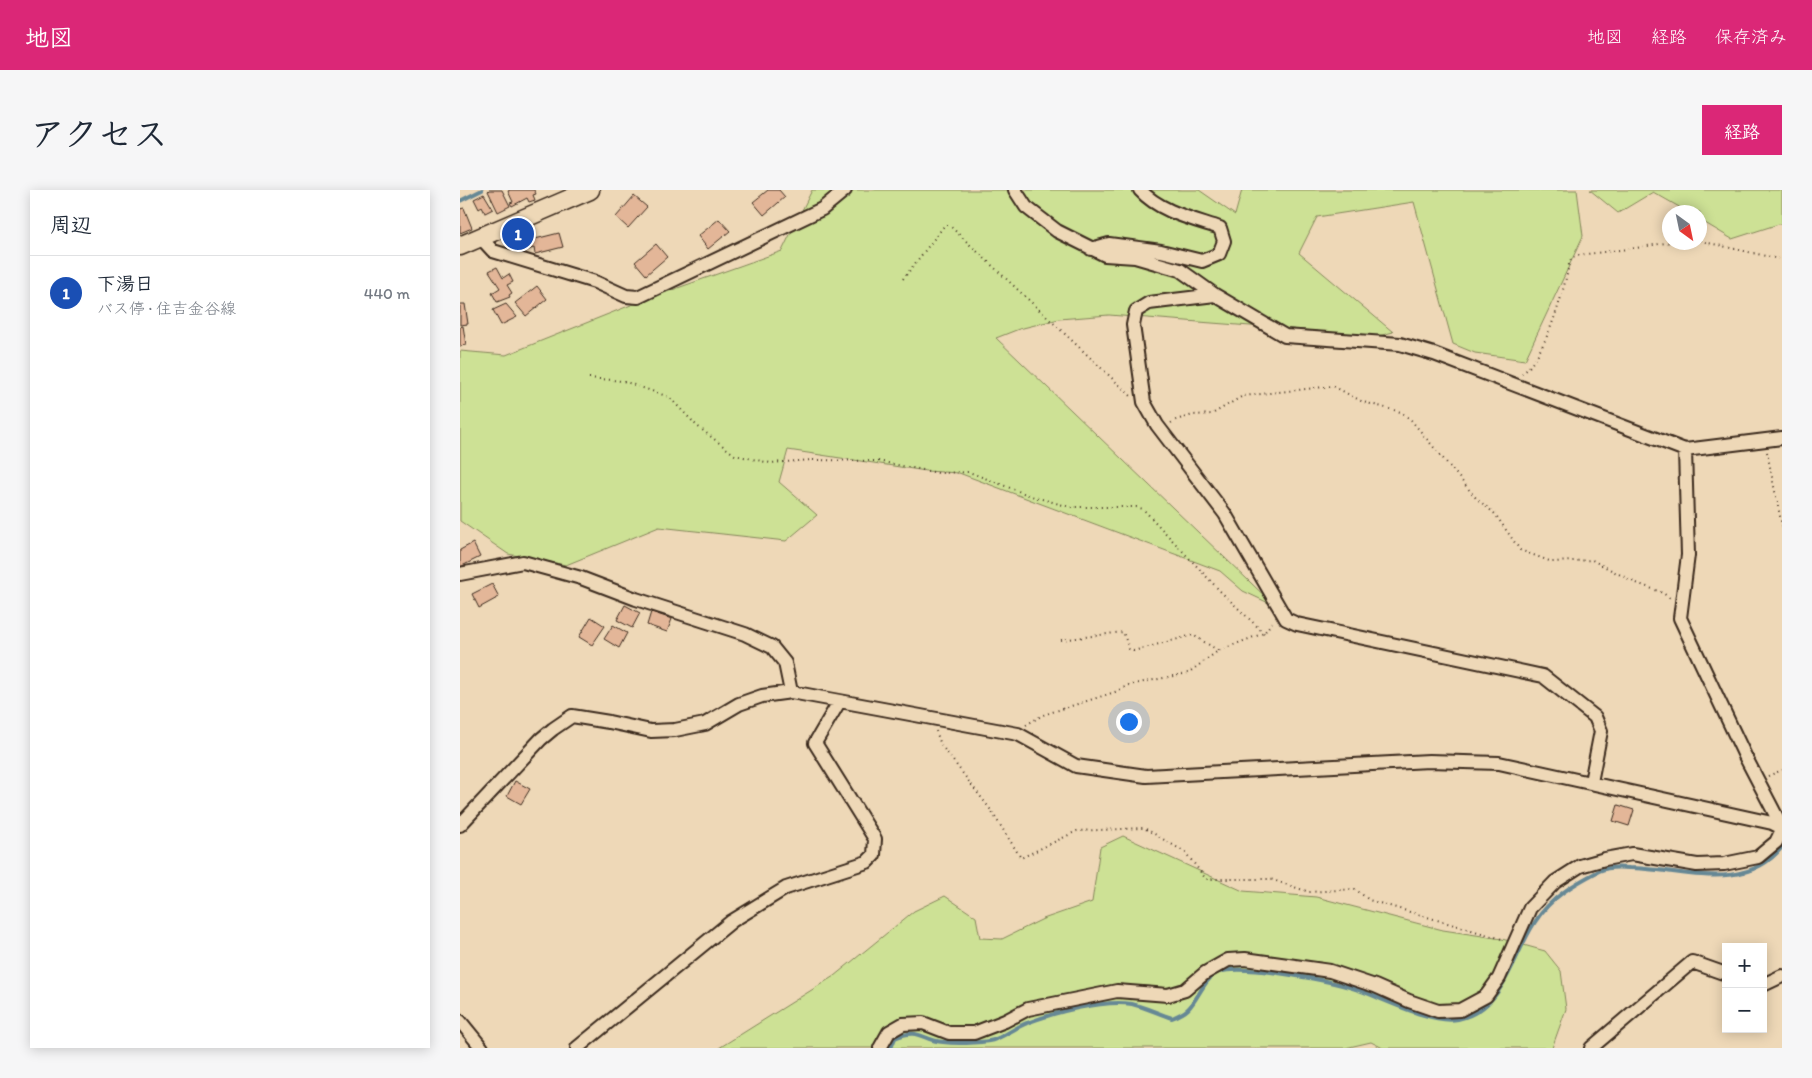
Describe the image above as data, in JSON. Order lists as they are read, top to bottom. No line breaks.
{"north":"bottom right","page":{"header":"地図","nav":["地図","経路","保存済み"],"title":"アクセス","buttons":"経路","heading":"周辺","pins":"1","list":[{"mark":"1","name":"下湯日","note":"バス停 · 住吉金谷線","value":"440 m"}],"map_buttons":["+","−"]}}
